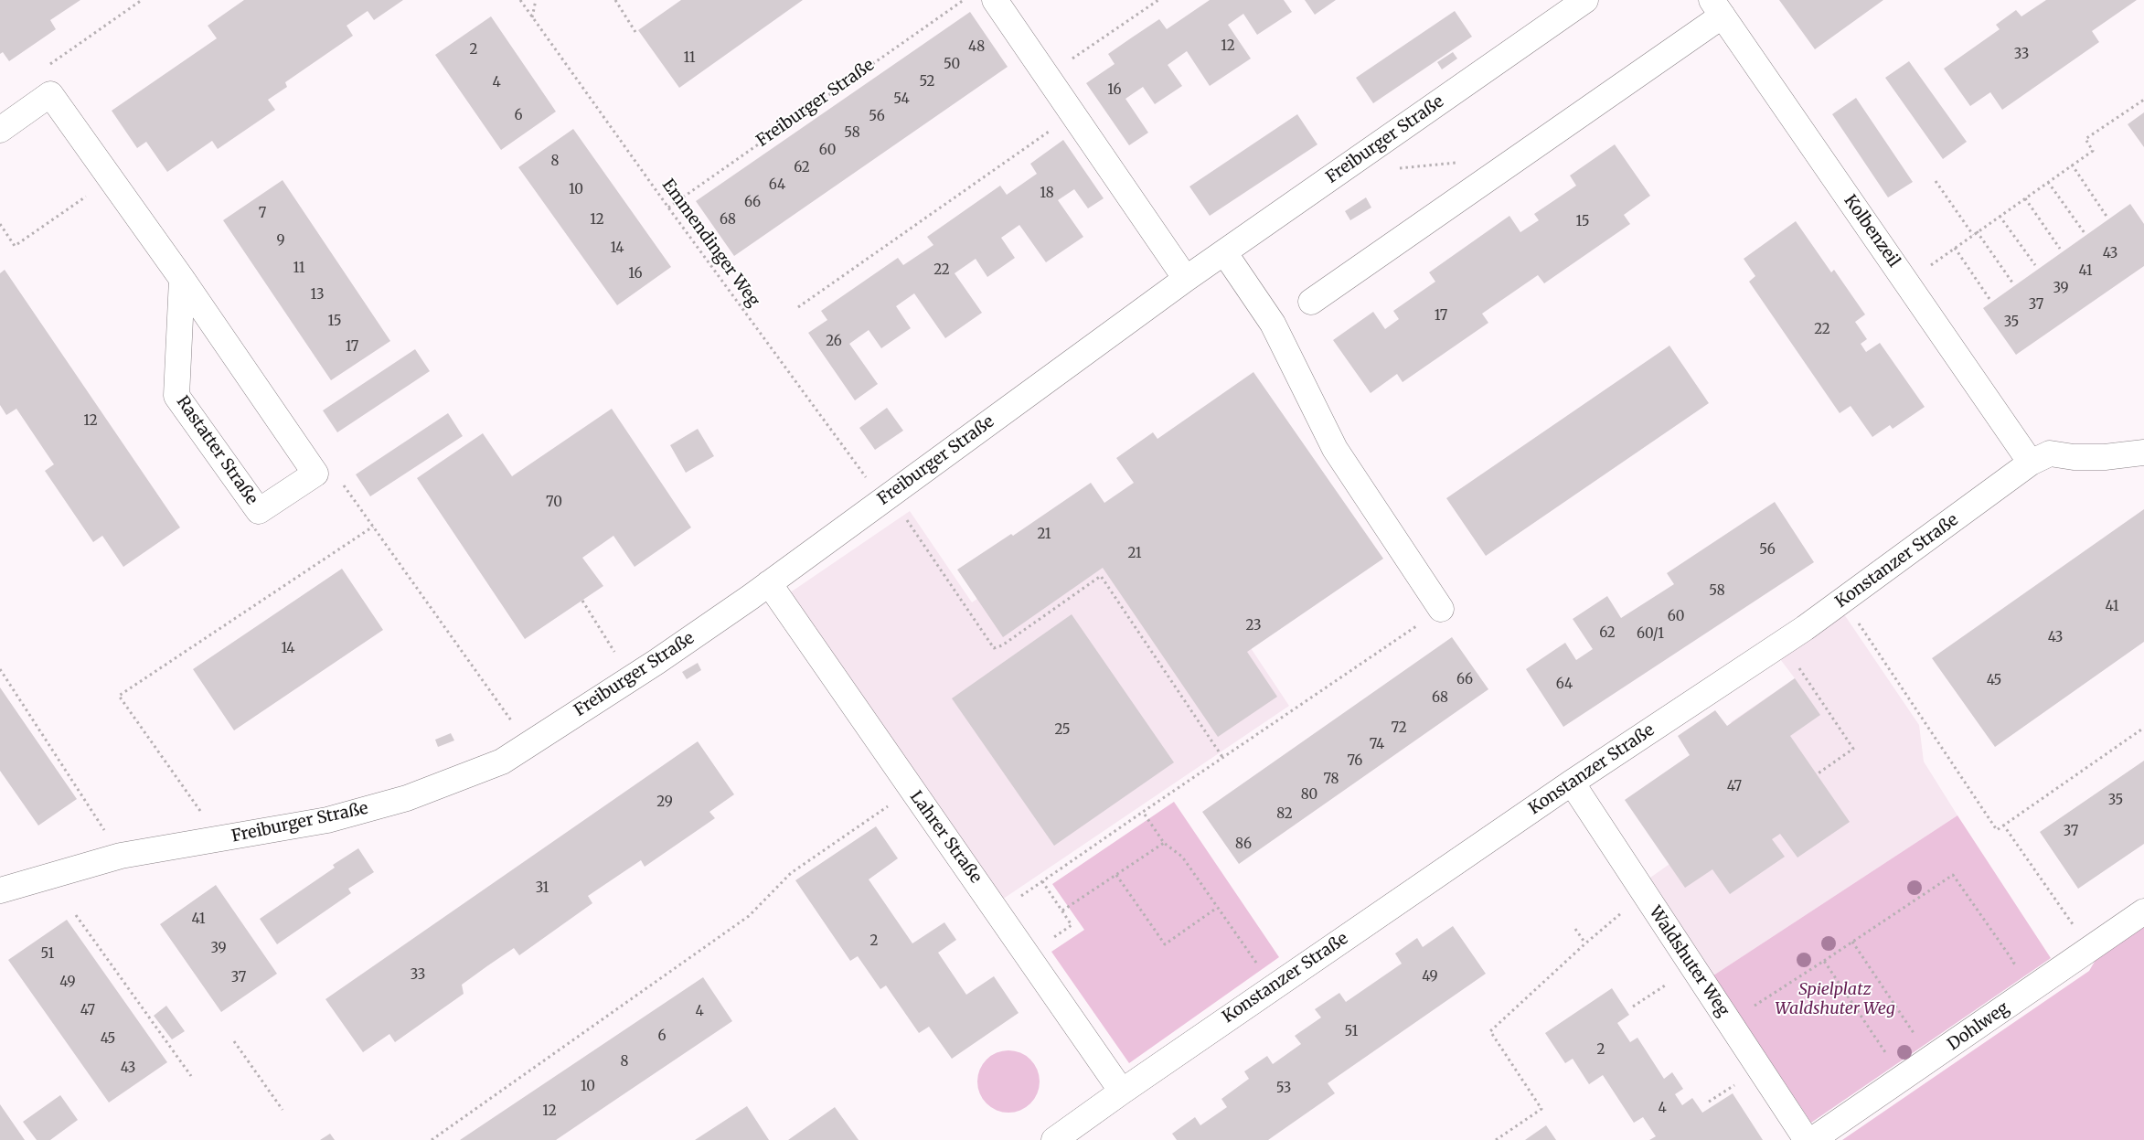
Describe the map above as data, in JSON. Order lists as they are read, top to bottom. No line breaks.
{"streets":{"street":["Freiburger Straße","Kolbenzeil","Rastatter Straße","Konstanzer Straße","Lahrer Straße","Waldshuter Weg","Dohlweg"],"path":["Emmendinger Weg"]},"crossings":[["Freiburger Straße","Emmendinger Weg"],["Freiburger Straße","Lahrer Straße"],["Kolbenzeil","Konstanzer Straße"],["Konstanzer Straße","Lahrer Straße"],["Konstanzer Straße","Waldshuter Weg"]],"parks":["Spielplatz Waldshuter Weg"],"house_numbers":["12","48","2","33","11","50","52","4","16","54","6","56","58","60","8","62","64","10","18","66","7","12","68","15","9","14","43","11","22","41","16","39","13","37","17","15","35","22","26","17","12","70","21","56","21","58","41","60","23","62","60/1","43","14","66","45","64","68","72","25","74","76","78","47","80","35","29","82","37","86","31","41","2","39","51","33","49","37","49","47","4","51","6","45","2","8","43","10","53","4","12"]}
